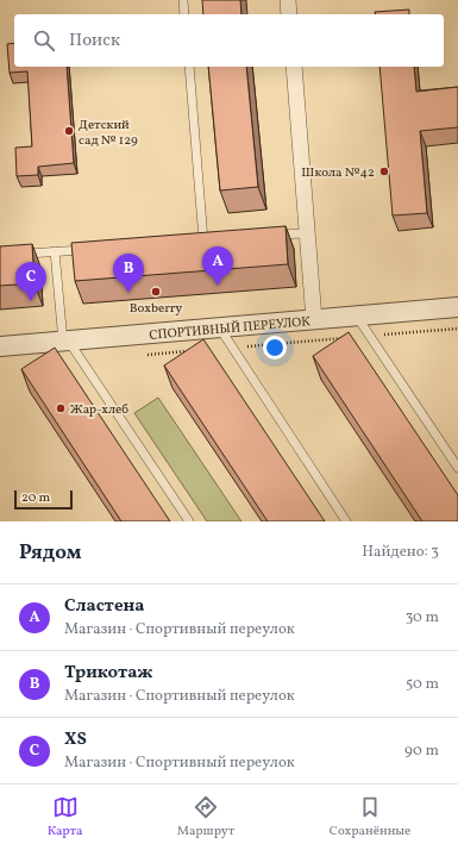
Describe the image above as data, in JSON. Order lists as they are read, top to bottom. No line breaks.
{"streets":{"street":["СПОРТИВНЫЙ ПЕРЕУЛОК"]},"places":["Детский сад № 129","Школа №42","Boxberry","Жар-хлеб"],"scale_bar":"20 m","page":{"search":"Поиск","pins":["A","B","C"],"scale":"20 m","heading":["Рядом","Найдено: 3"],"list":[{"mark":"A","name":"Сластена","note":"Магазин · Спортивный переулок","value":"30 m"},{"mark":"B","name":"Трикотаж","note":"Магазин · Спортивный переулок","value":"50 m"},{"mark":"C","name":"XS","note":"Магазин · Спортивный переулок","value":"90 m"}],"nav":["Карта","Маршрут","Сохранённые"]}}
